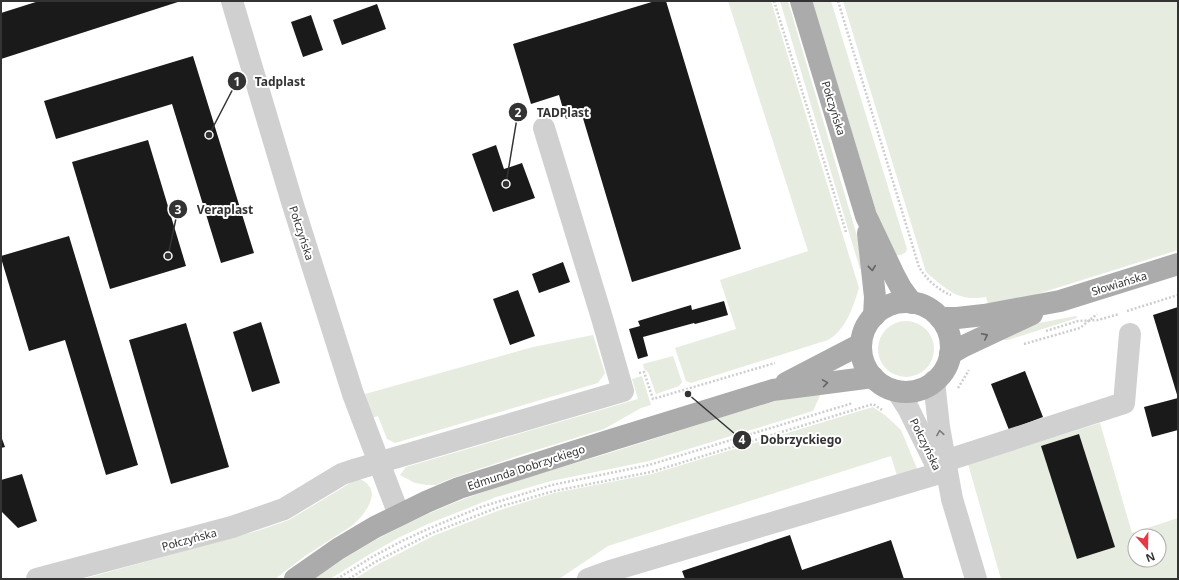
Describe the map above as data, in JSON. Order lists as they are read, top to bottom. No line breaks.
{"streets":{"main road":["Połczyńska","Słowiańska","Edmunda Dobrzyckiego"]},"crossings":[["Połczyńska","Słowiańska"],["Połczyńska","Edmunda Dobrzyckiego"],["Słowiańska","Edmunda Dobrzyckiego"]],"places":["Tadplast","TADPlast","Veraplast","Dobrzyckiego"],"north":"bottom"}
